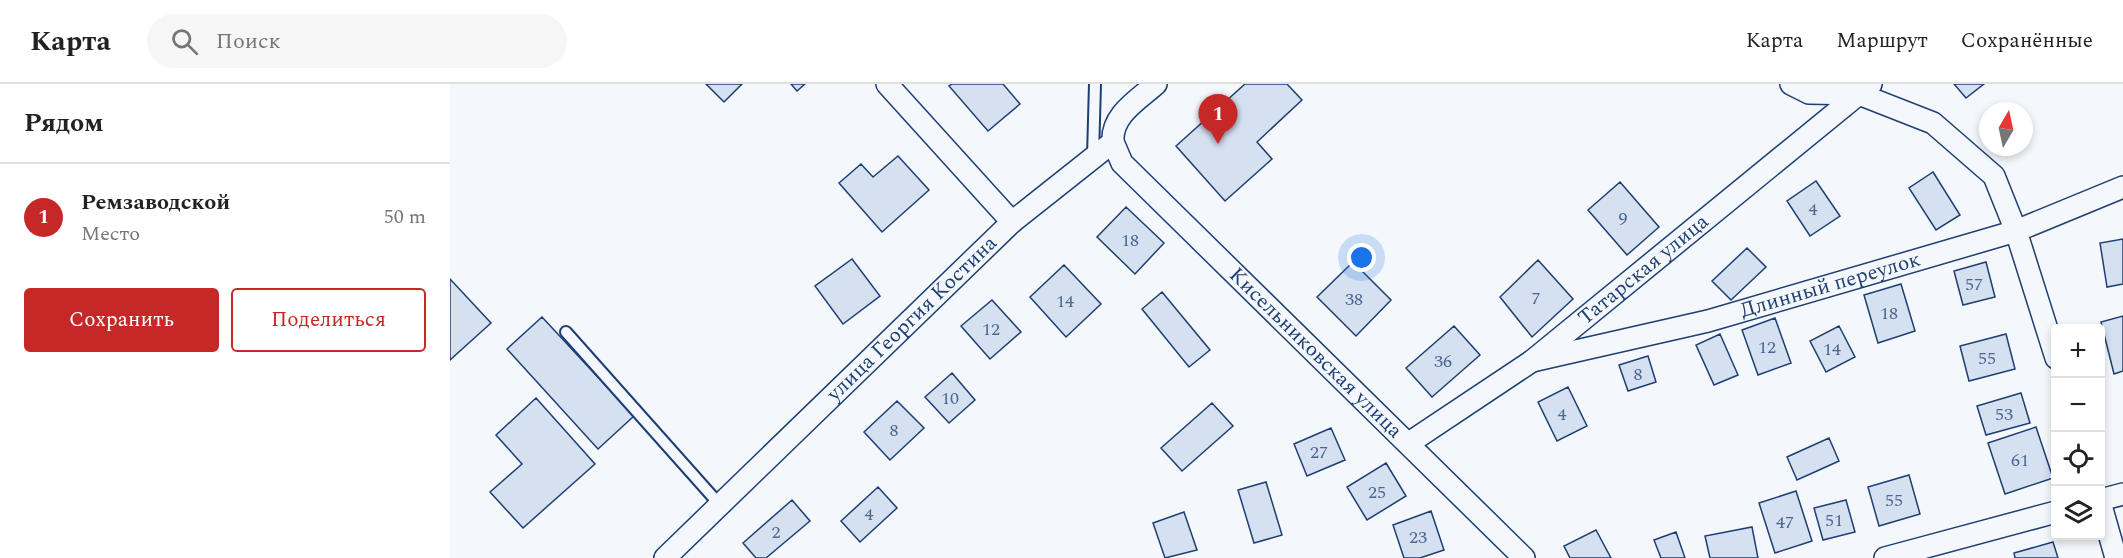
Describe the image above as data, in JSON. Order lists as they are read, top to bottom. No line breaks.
{"streets":{"street":["Татарская улица","Длинный переулок","улица Георгия Костина","Кисельниковская улица"]},"crossings":[["Татарская улица","Длинный переулок"],["Татарская улица","Кисельниковская улица"],["улица Георгия Костина","Кисельниковская улица"]],"house_numbers":["4","9","18","57","7","38","14","18","12","12","14","55","36","8","10","4","53","8","27","61","25","55","4","51","47","2","23"],"north":"top","page":{"header":"Карта","search":"Поиск","nav":["Карта","Маршрут","Сохранённые"],"heading":"Рядом","pins":"1","list":[{"mark":"1","name":"Ремзаводской","note":"Место","value":"50 m"}],"buttons":["Сохранить","Поделиться"],"map_buttons":["+","−"]}}
